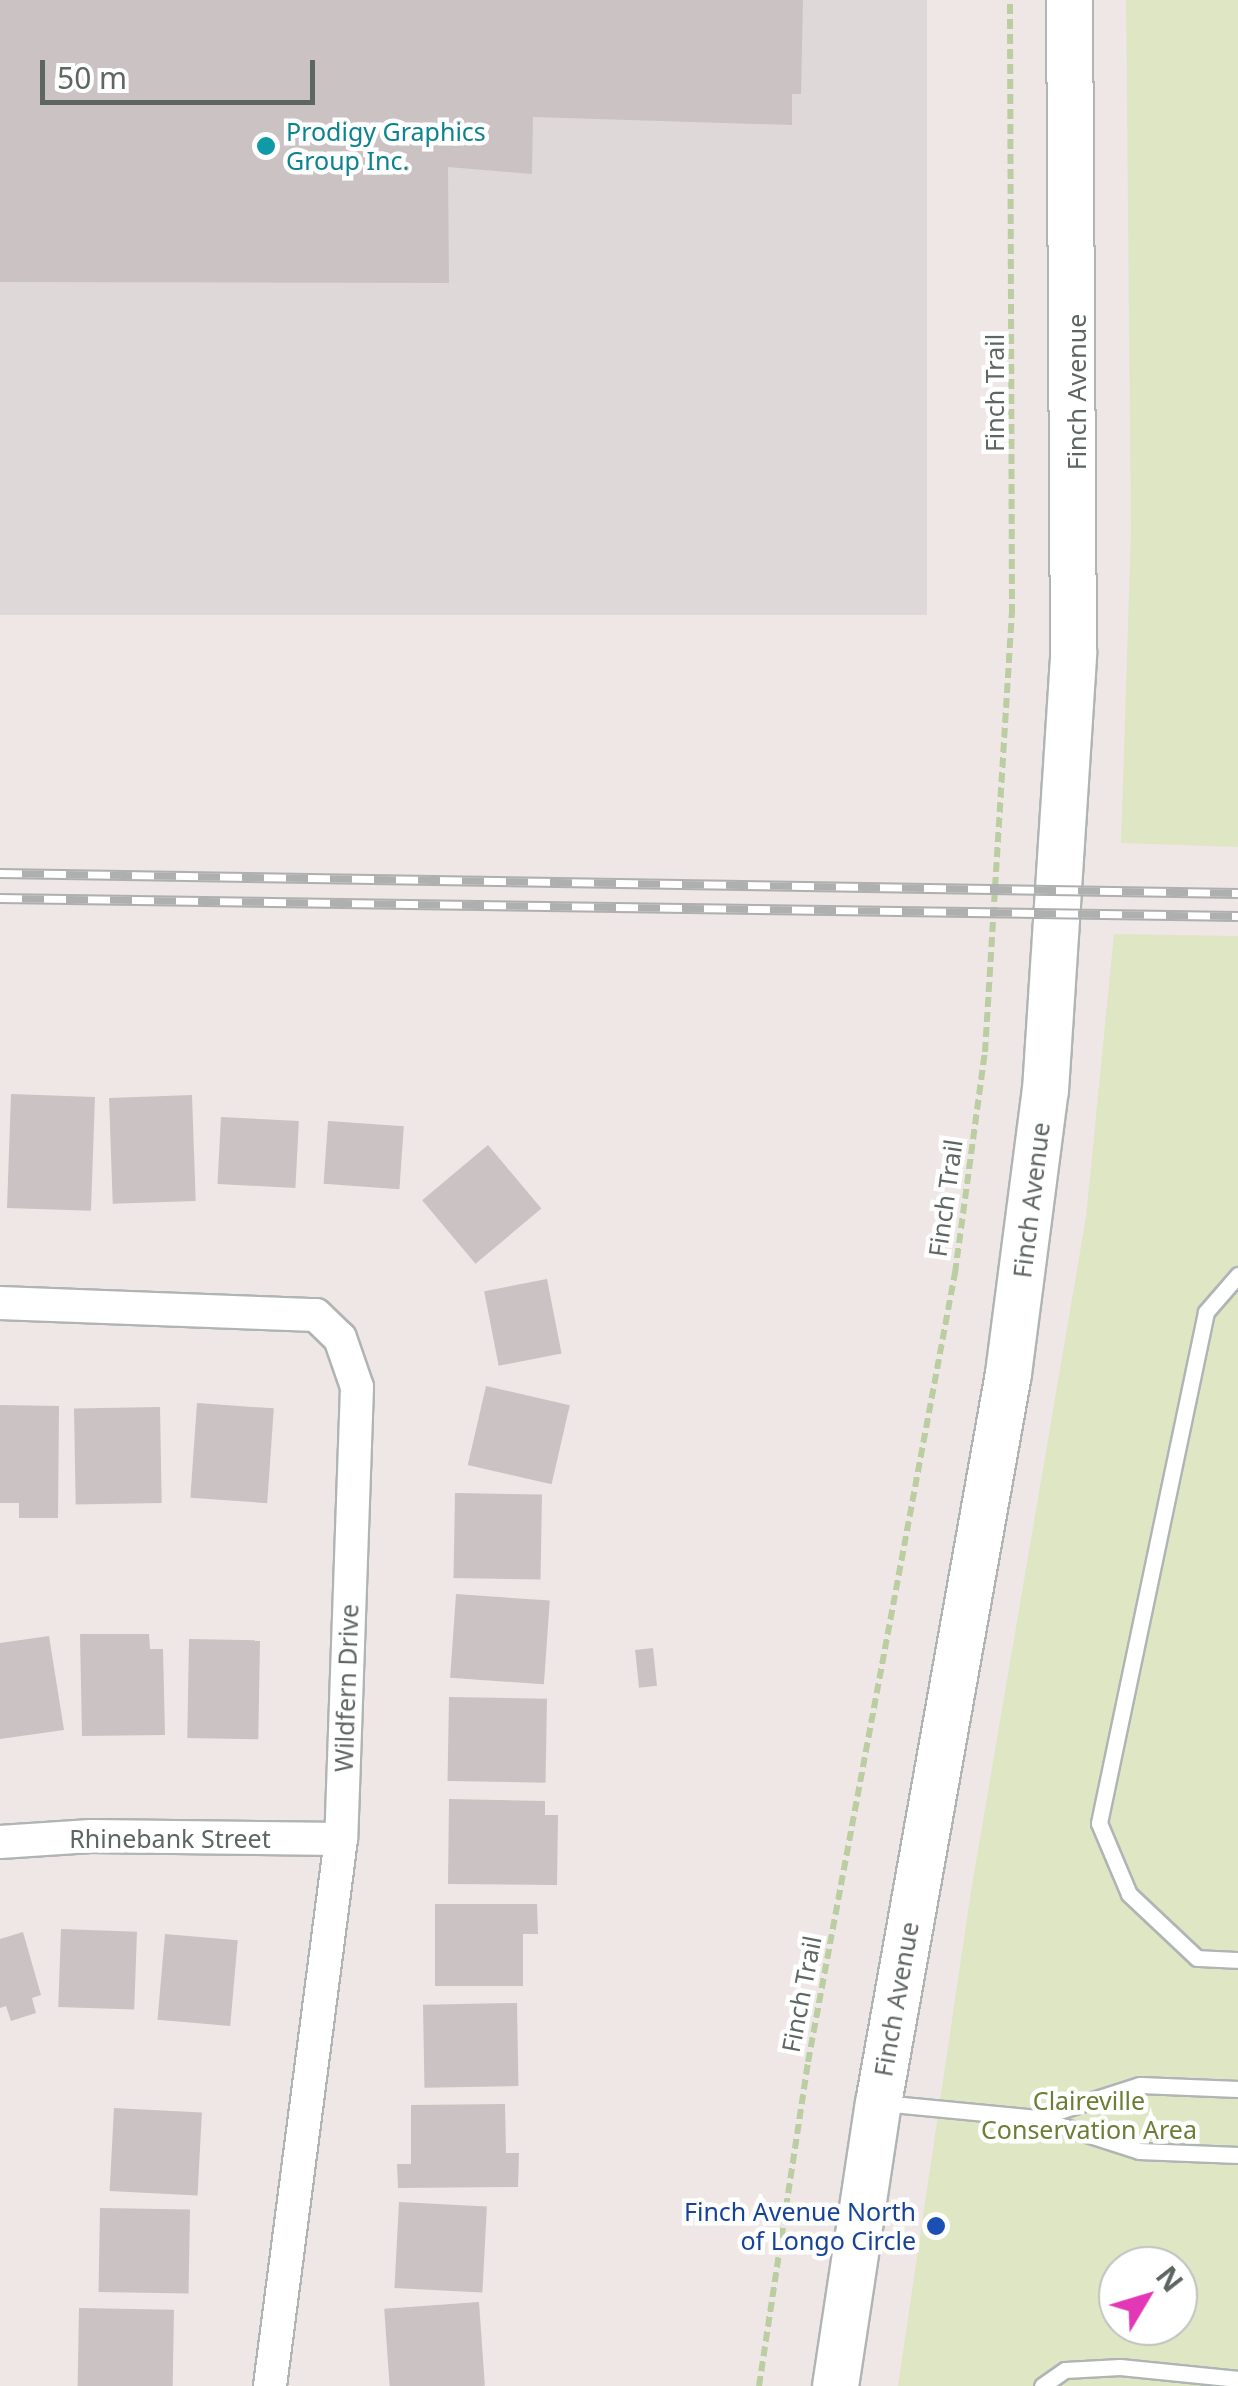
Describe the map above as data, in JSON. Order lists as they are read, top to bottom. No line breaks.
{"streets":{"main road":["Finch Avenue"],"street":["Wildfern Drive","Rhinebank Street"],"path":["Finch Trail"]},"crossings":[["Wildfern Drive","Rhinebank Street"]],"parks":["Claireville Conservation Area"],"places":["Prodigy Graphics Group Inc.","Finch Avenue North of Longo Circle"],"scale_bar":"50 m","north":"top right"}
